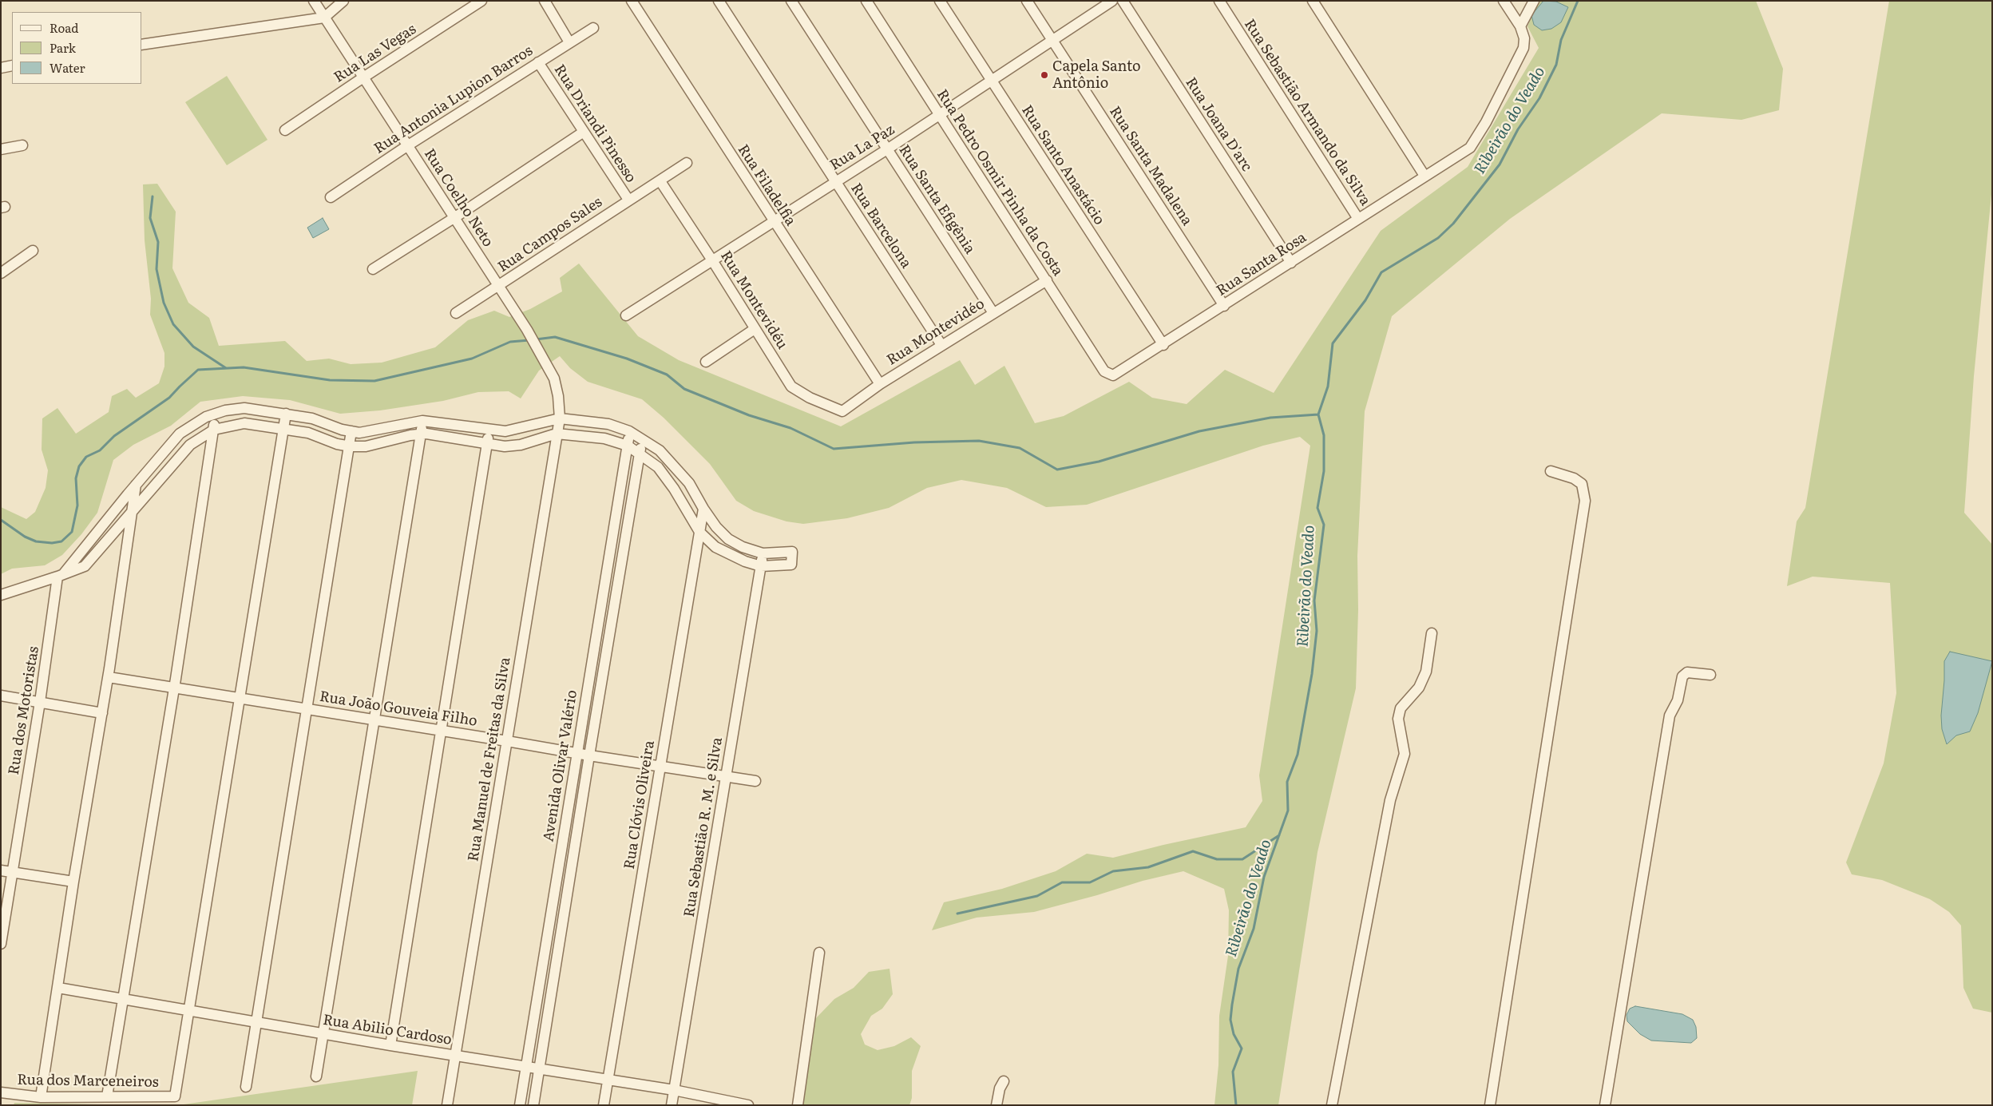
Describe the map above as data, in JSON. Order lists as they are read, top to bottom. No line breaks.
{"streets":{"street":["Rua Las Vegas","Rua Antonia Lupion Barros","Rua Sebastião Armando da Silva","Rua Driandi Pinesso","Rua Joana D'arc","Rua La Paz","Rua Santo Anastácio","Rua Santa Madalena","Rua Pedro Osmir Pinha da Costa","Rua Filadelfia","Rua Coelho Neto","Rua Santa Efigênia","Rua Barcelona","Rua Campos Sales","Rua Santa Rosa","Rua Montevidéu","Rua Montevidéo","Rua João Gouveia Filho","Rua dos Motoristas","Rua Manuel de Freitas da Silva","Avenida Olivar Valério","Rua Clóvis Oliveira","Rua Sebastião R. M. e Silva","Rua Abilio Cardoso","Rua dos Marceneiros"]},"crossings":[["Rua Las Vegas","Rua Coelho Neto"],["Rua Antonia Lupion Barros","Rua Driandi Pinesso"],["Rua Antonia Lupion Barros","Rua Coelho Neto"],["Rua Sebastião Armando da Silva","Rua Santa Rosa"],["Rua Driandi Pinesso","Rua Campos Sales"],["Rua Joana D'arc","Rua Santa Rosa"],["Rua La Paz","Rua Santo Anastácio"],["Rua La Paz","Rua Santa Madalena"],["Rua La Paz","Rua Pedro Osmir Pinha da Costa"],["Rua La Paz","Rua Filadelfia"],["Rua La Paz","Rua Santa Efigênia"],["Rua La Paz","Rua Barcelona"],["Rua La Paz","Rua Montevidéu"],["Rua Santo Anastácio","Rua Santa Rosa"],["Rua Santa Madalena","Rua Santa Rosa"],["Rua Pedro Osmir Pinha da Costa","Rua Santa Rosa"],["Rua Pedro Osmir Pinha da Costa","Rua Montevidéo"],["Rua Filadelfia","Rua Montevidéo"],["Rua Coelho Neto","Rua Campos Sales"],["Rua Coelho Neto","Rua Manuel de Freitas da Silva"],["Rua Santa Efigênia","Rua Montevidéo"],["Rua Barcelona","Rua Montevidéo"],["Rua Campos Sales","Rua Montevidéu"],["Rua Montevidéu","Rua Montevidéo"],["Rua João Gouveia Filho","Rua Manuel de Freitas da Silva"],["Rua João Gouveia Filho","Avenida Olivar Valério"],["Rua João Gouveia Filho","Rua Clóvis Oliveira"],["Rua João Gouveia Filho","Rua Sebastião R. M. e Silva"],["Rua Manuel de Freitas da Silva","Rua Abilio Cardoso"],["Avenida Olivar Valério","Rua Abilio Cardoso"],["Rua Clóvis Oliveira","Rua Abilio Cardoso"],["Rua Sebastião R. M. e Silva","Rua Abilio Cardoso"],["Rua Abilio Cardoso","Rua dos Marceneiros"]],"water":["Ribeirão do Veado"],"places":["Capela Santo Antônio"],"legend":["Road","Park","Water"]}
